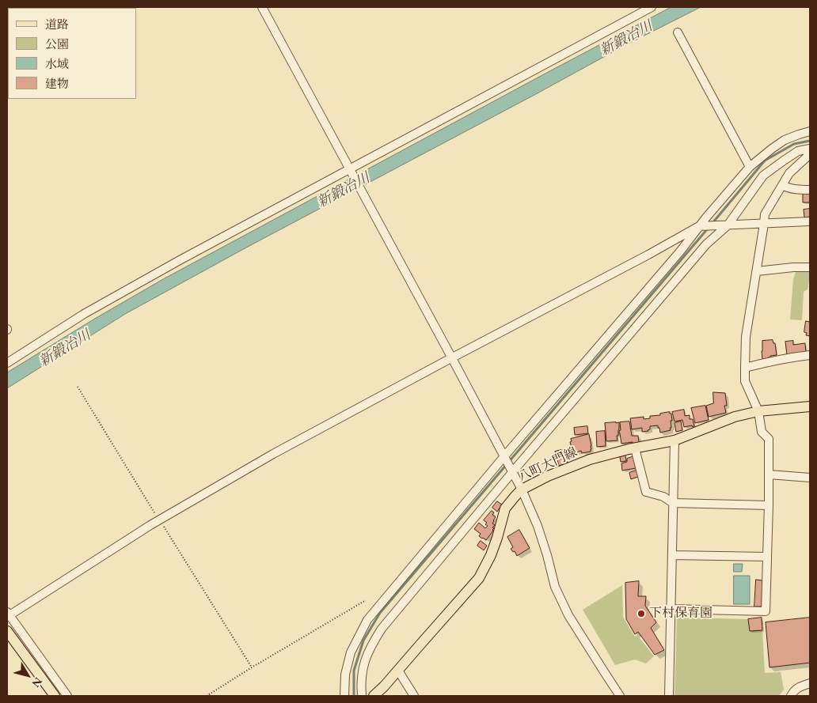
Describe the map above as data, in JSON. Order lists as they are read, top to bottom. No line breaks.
{"streets":{"main road":["八町大門線"]},"water":["新鍛冶川"],"places":["下村保育園"],"legend":["道路","公園","水域","建物"],"north":"bottom right"}
